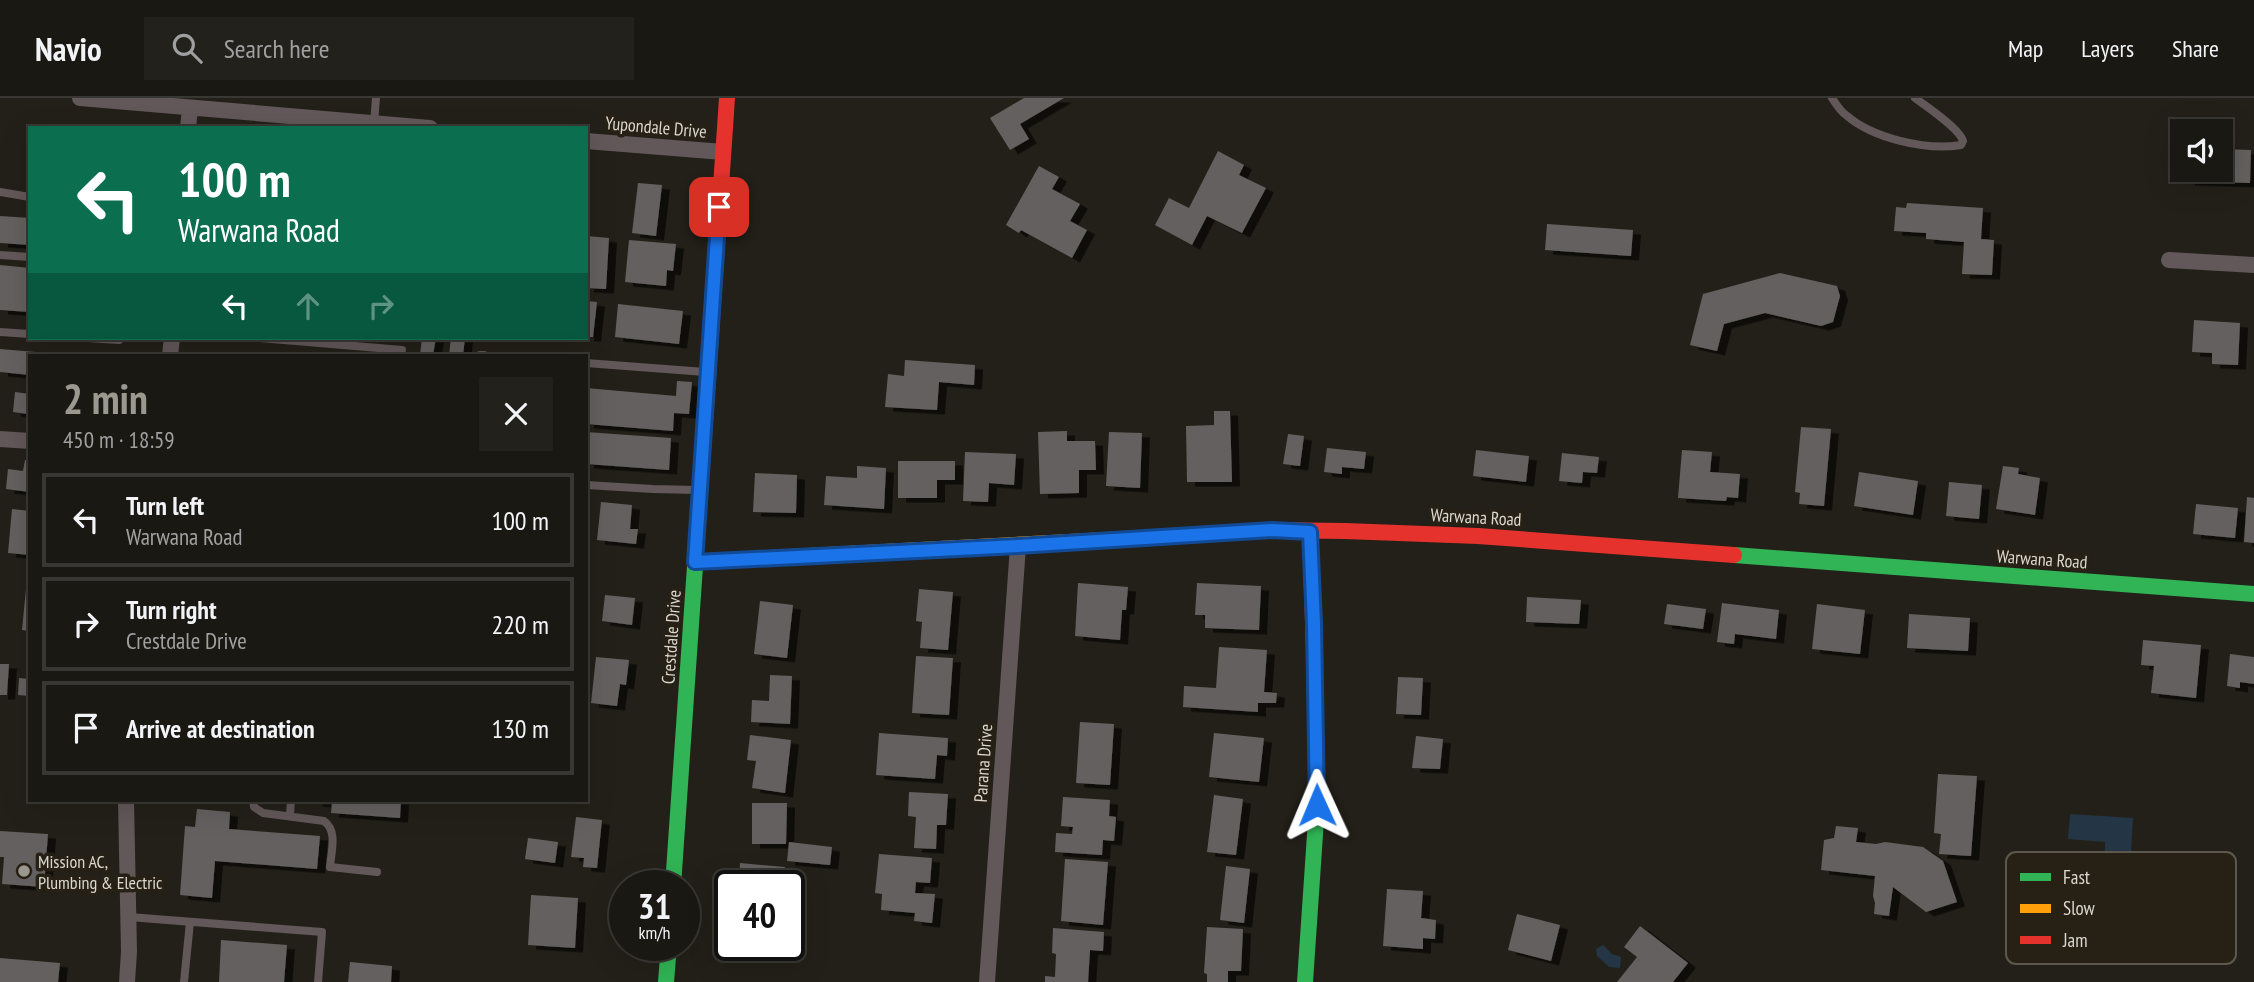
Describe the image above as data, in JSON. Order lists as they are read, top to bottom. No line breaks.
{"streets":{"street":["Yupondale Drive","Warwana Road","Crestdale Drive","Parana Drive"]},"crossings":[["Yupondale Drive","Crestdale Drive"],["Warwana Road","Crestdale Drive"],["Warwana Road","Parana Drive"]],"places":["Mission AC, Plumbing & Electric"],"legend":["Fast","Slow","Jam"],"page":{"header":"Navio","search":"Search here","nav":["Map","Layers","Share"],"turn":["100 m","Warwana Road"],"heading":["2 min","450 m · 18:59"],"list":[{"name":"Turn left","note":"Warwana Road","value":"100 m"},{"name":"Turn right","note":"Crestdale Drive","value":"220 m"},{"name":"Arrive at destination","value":"130 m"}],"speed":"31 km/h","limit":"40"}}
